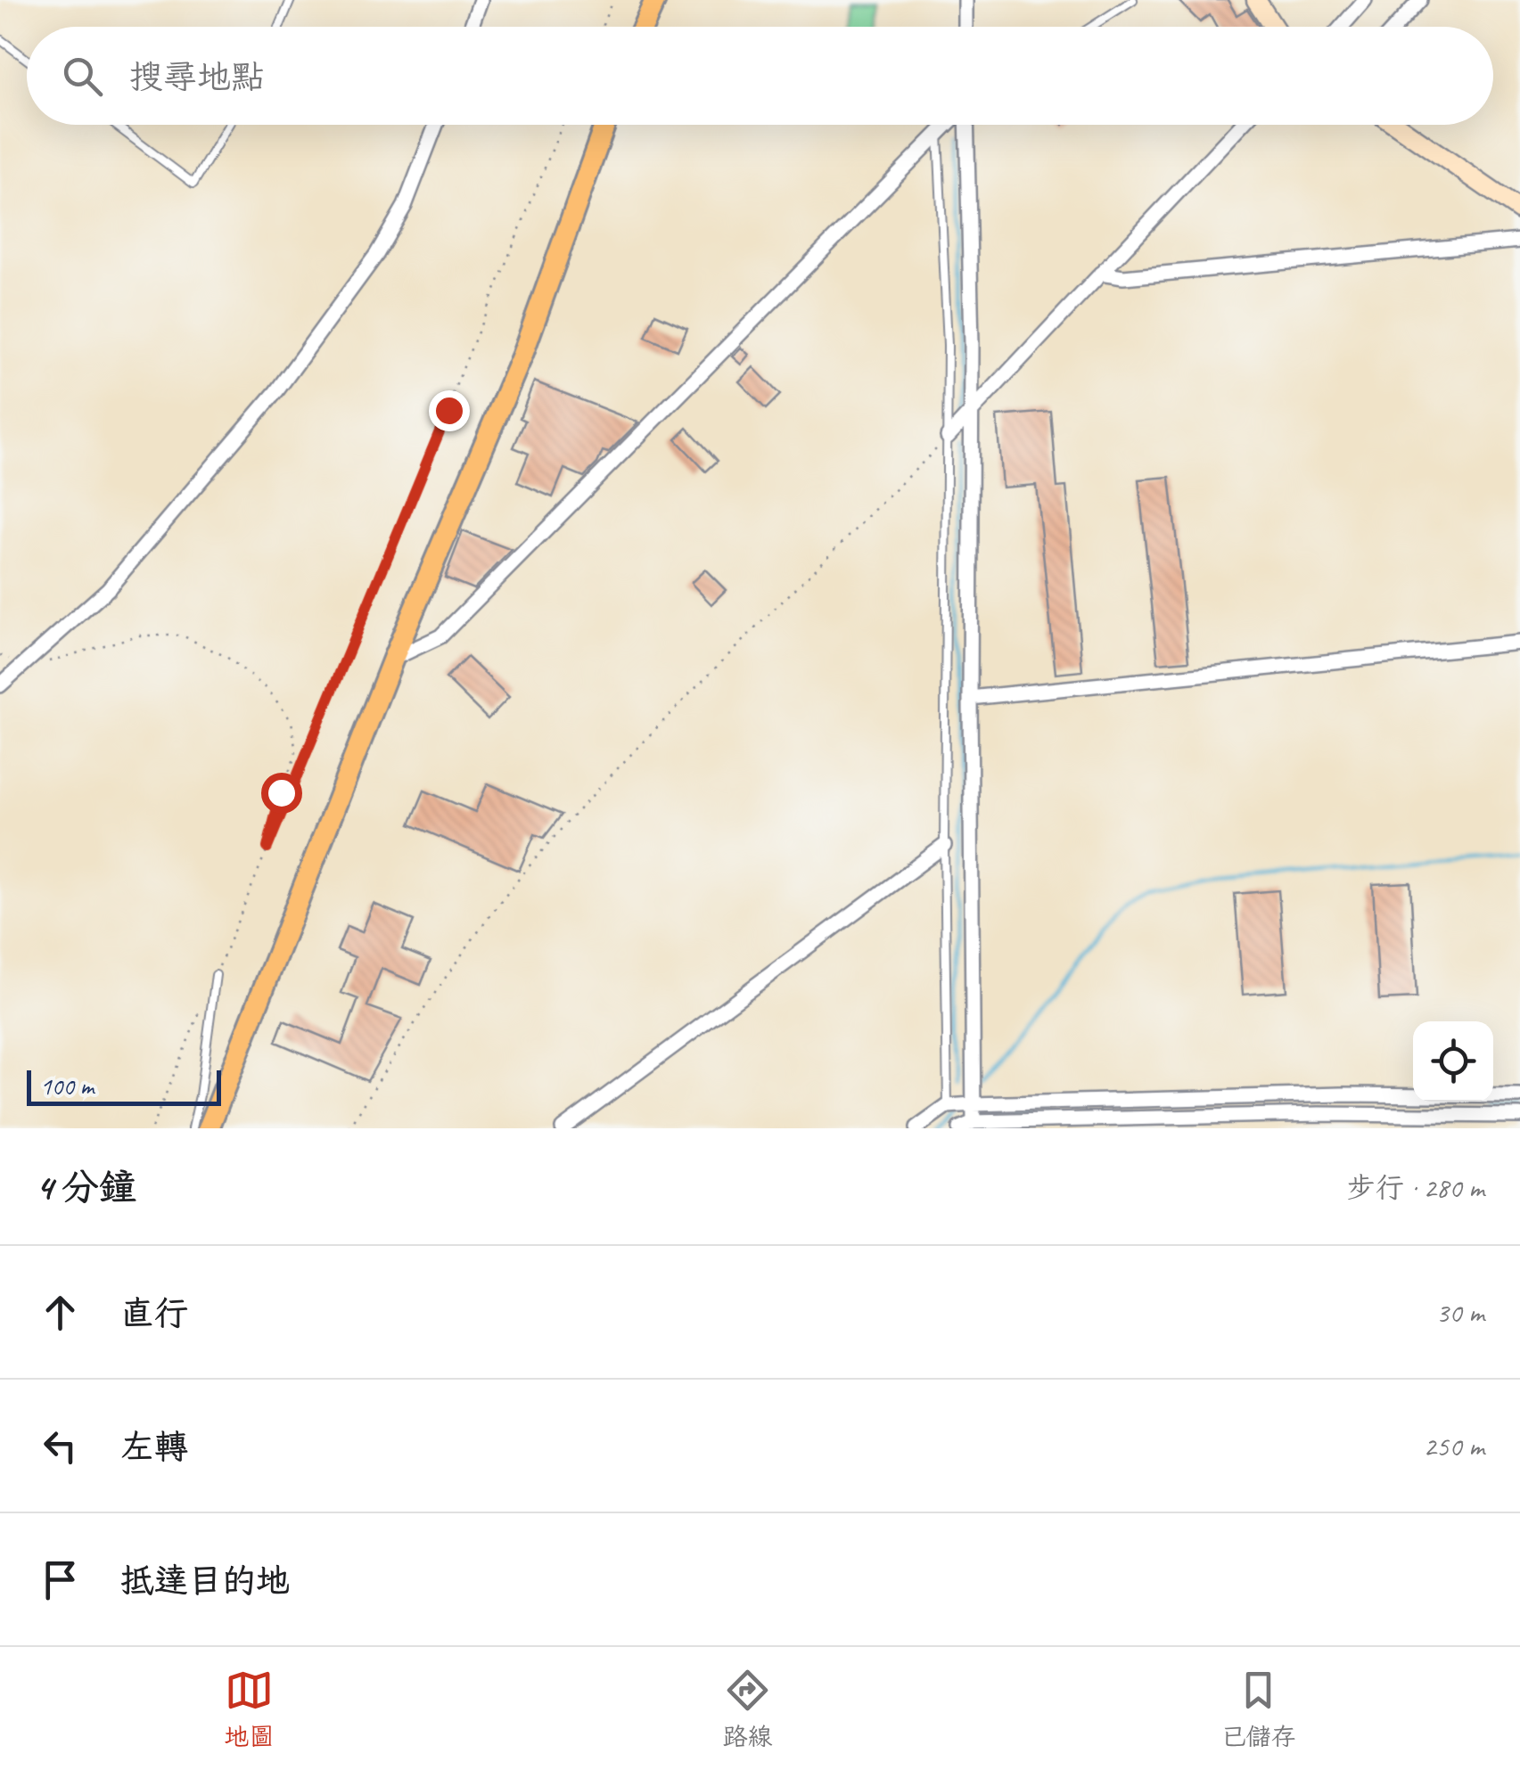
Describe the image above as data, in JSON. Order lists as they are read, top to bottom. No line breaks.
{"scale_bar":"100 m","page":{"search":"搜尋地點","scale":"100 m","heading":["4 分鐘","步行 · 280 m"],"list":[["直行","30 m"],["左轉","250 m"],"抵達目的地"],"nav":["地圖","路線","已儲存"]}}
